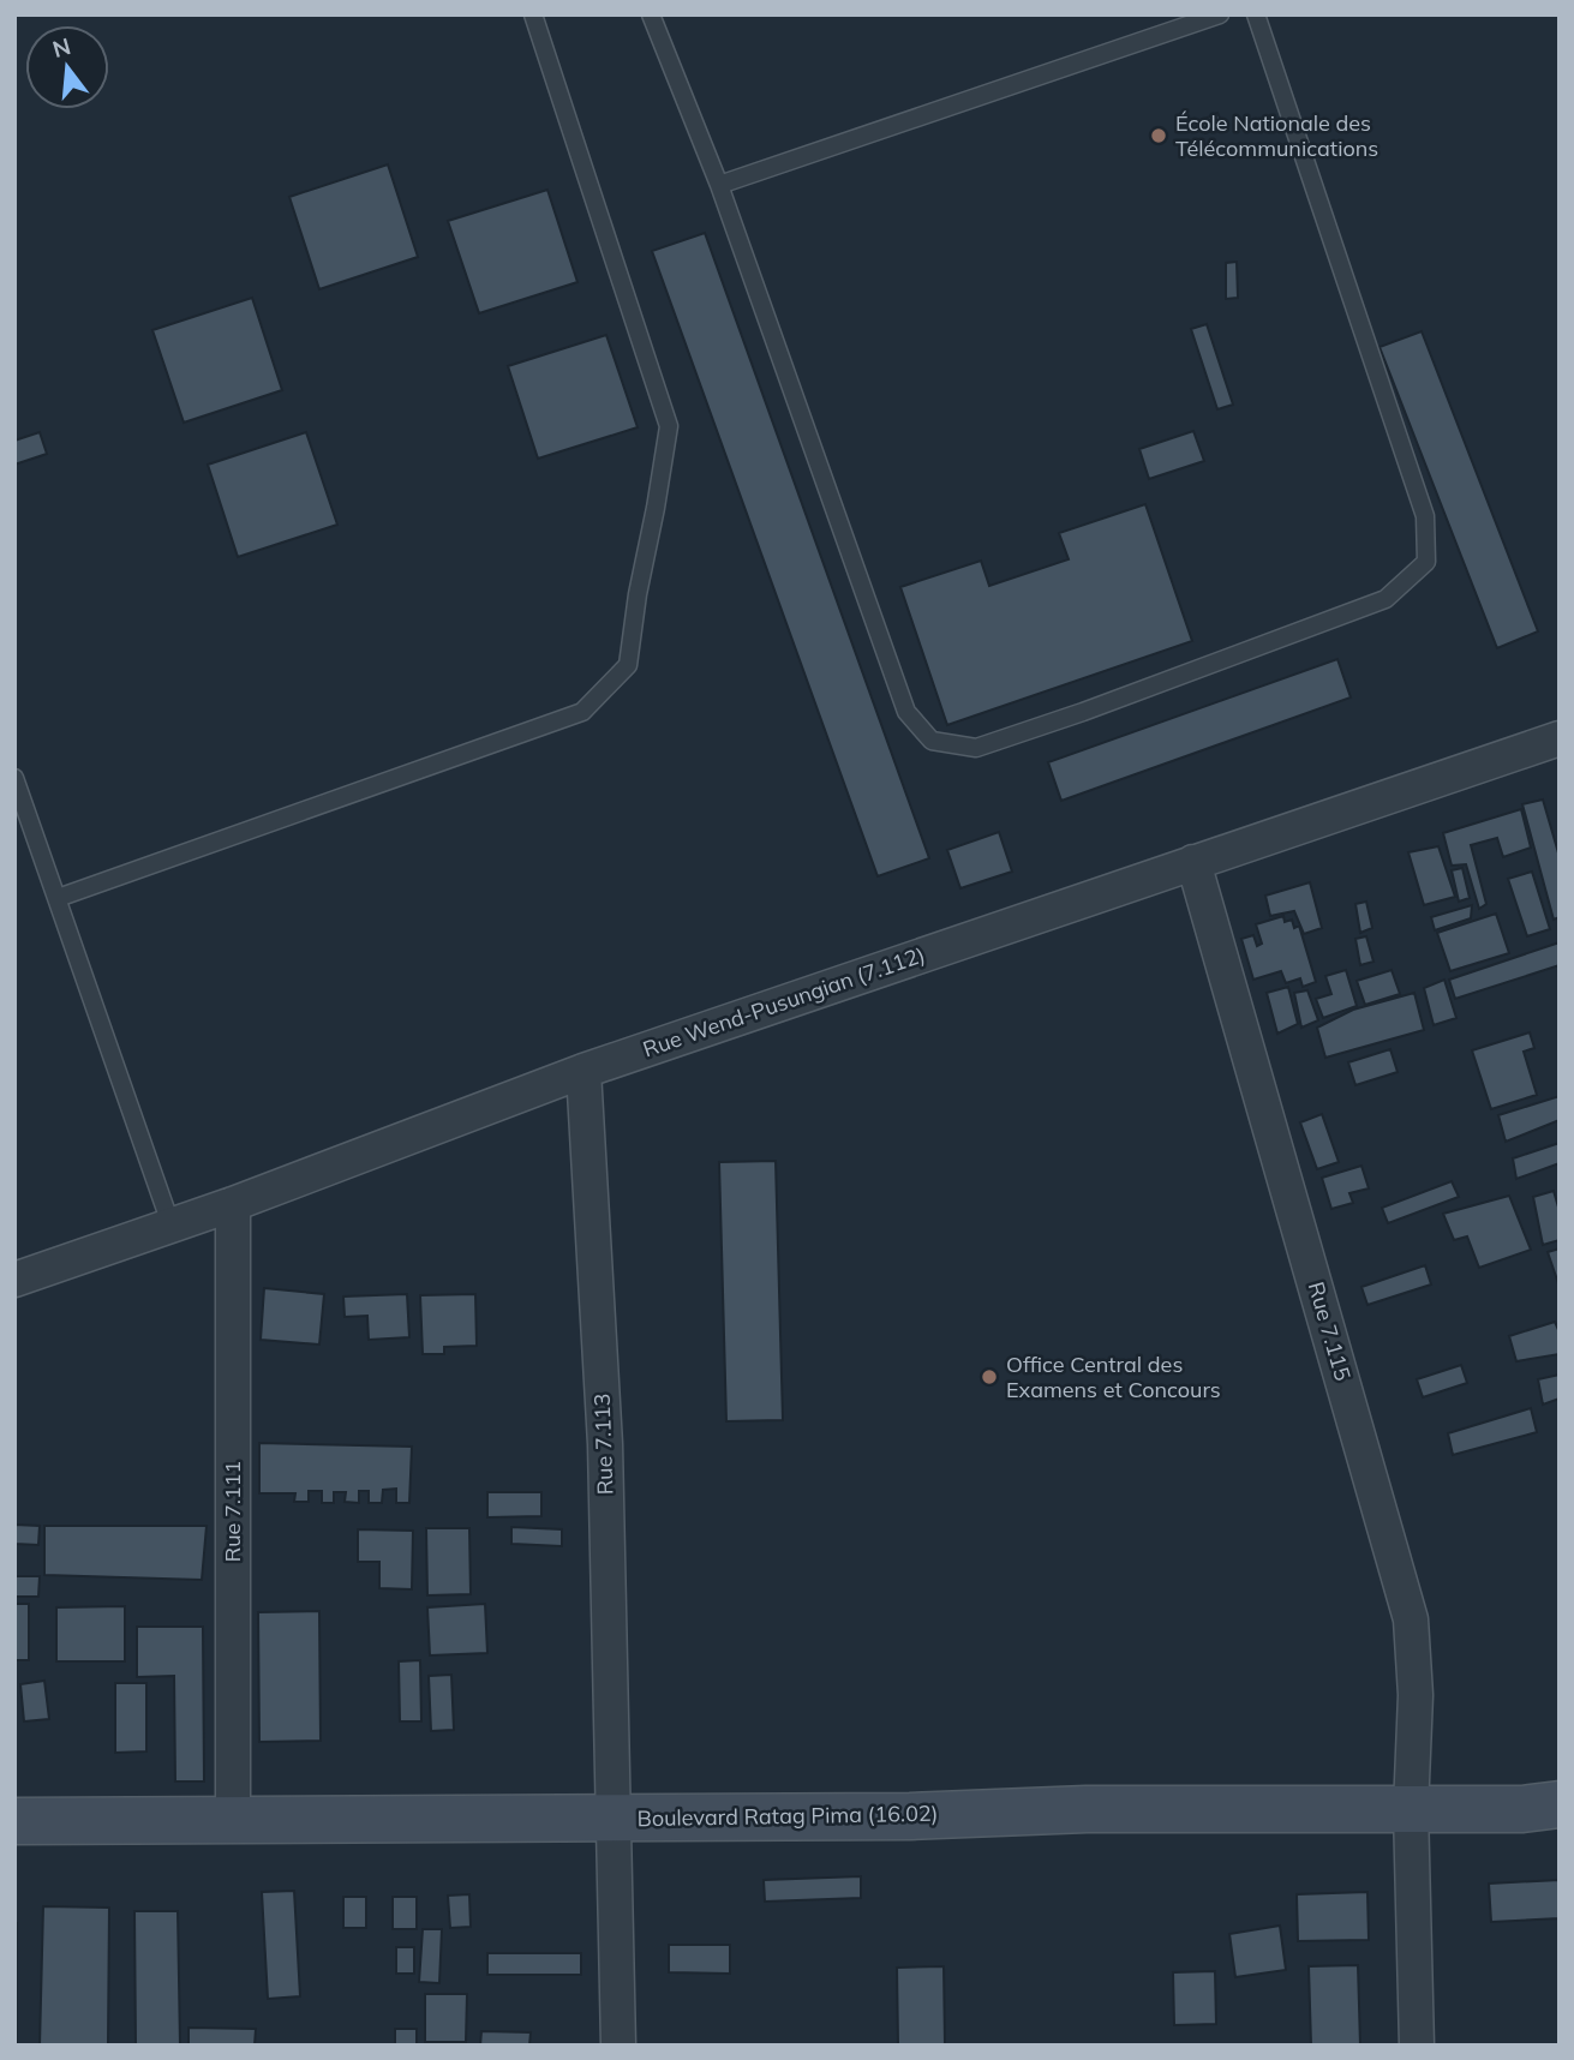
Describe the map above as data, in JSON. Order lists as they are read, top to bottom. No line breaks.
{"streets":{"street":["Rue Wend-Pusungian (7.112)","Rue 7.115","Rue 7.113","Rue 7.111","Boulevard Ratag Pima (16.02)"]},"crossings":[["Rue Wend-Pusungian (7.112)","Rue 7.115"],["Rue Wend-Pusungian (7.112)","Rue 7.113"],["Rue Wend-Pusungian (7.112)","Rue 7.111"],["Rue 7.115","Boulevard Ratag Pima (16.02)"],["Rue 7.113","Boulevard Ratag Pima (16.02)"],["Rue 7.111","Boulevard Ratag Pima (16.02)"]],"places":["École Nationale des Télécommunications","Office Central des Examens et Concours"],"north":"top"}
